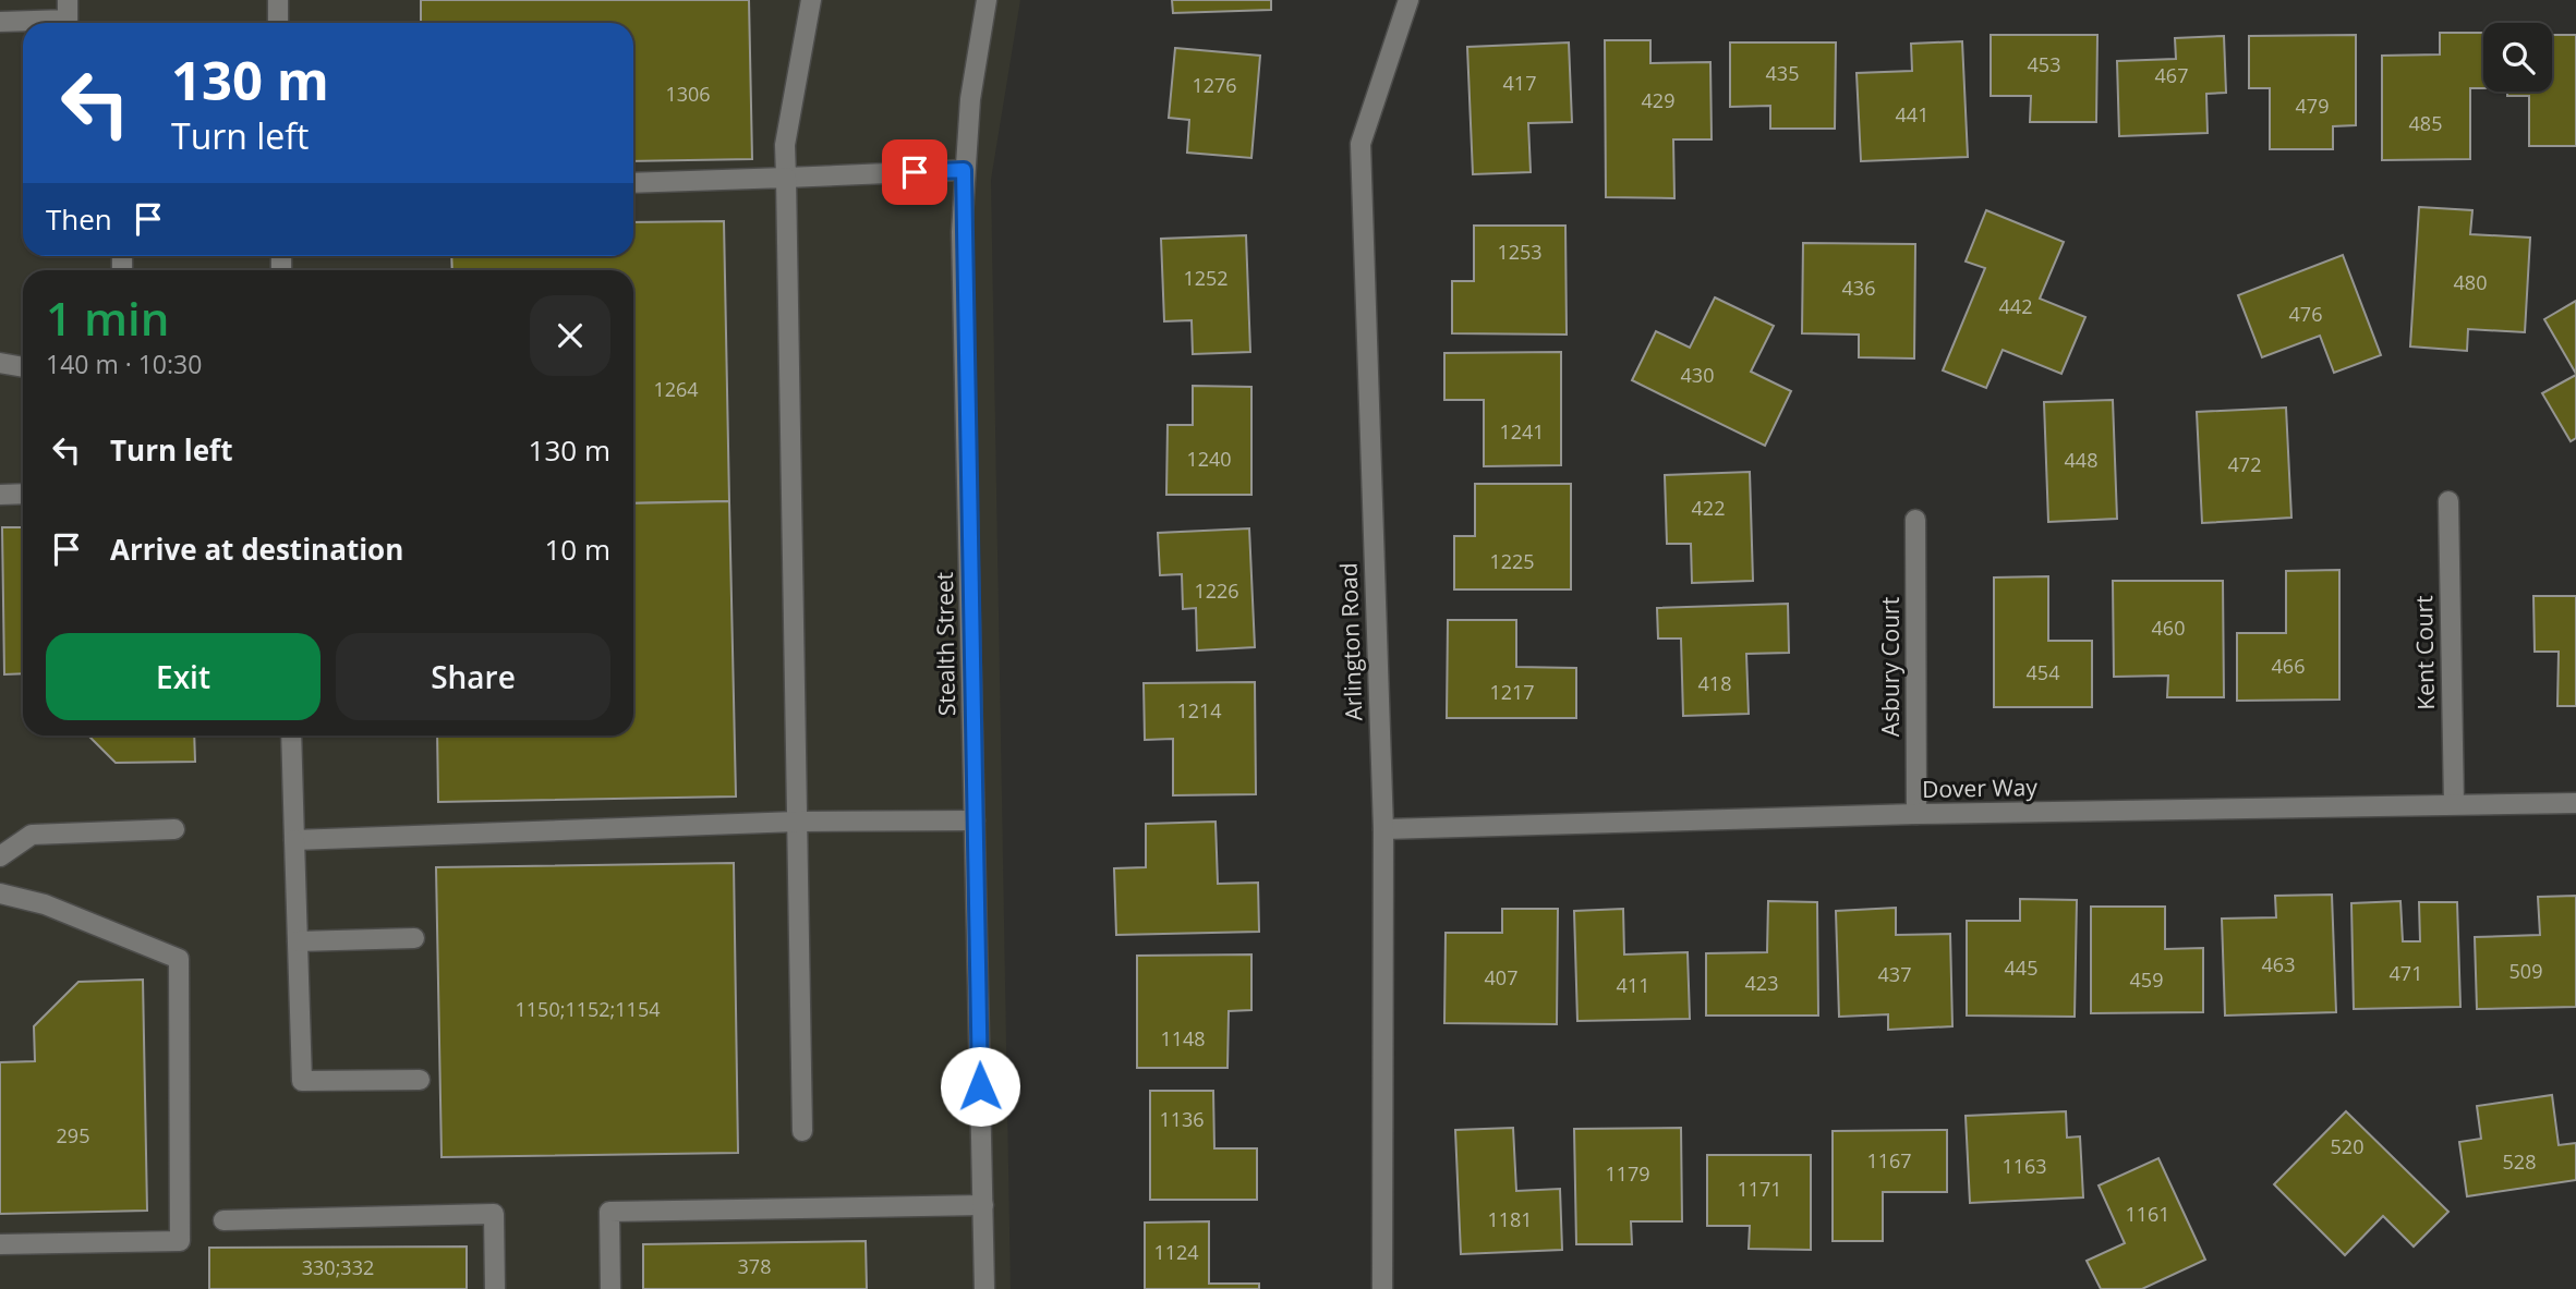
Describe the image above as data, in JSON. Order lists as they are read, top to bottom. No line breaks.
{"streets":{"street":["Arlington Road","Stealth Street","Kent Court","Asbury Court","Dover Way"]},"crossings":[["Arlington Road","Dover Way"],["Kent Court","Dover Way"],["Asbury Court","Dover Way"]],"house_numbers":["453","435","467","417","1276","1306","429","479","441","485","1253","1252","480","436","442","476","430","1264","1241","1240","448","472","422","1225","1226","460","466","454","418","1217","1214","463","445","509","471","437","407","459","423","411","1150;1152;1154","1148","1136","295","520","1167","528","1163","1179","1171","1161","1181","1124","378","330;332"],"page":{"turn":["130 m","Turn left"],"then":"Then","heading":["1 min","140 m · 10:30"],"list":[{"name":"Turn left","value":"130 m"},{"name":"Arrive at destination","value":"10 m"}],"buttons":["Exit","Share"]}}
